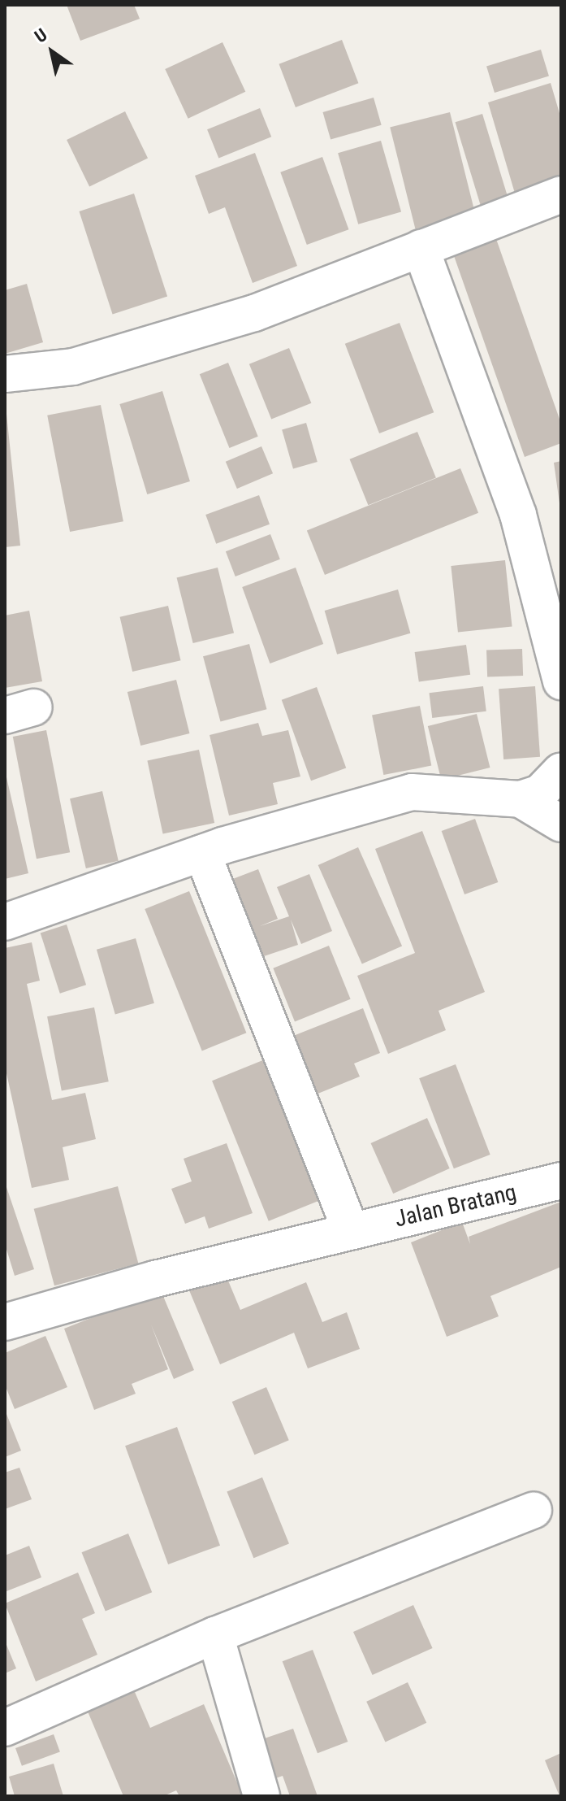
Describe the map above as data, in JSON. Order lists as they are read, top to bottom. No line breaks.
{"streets":{"street":["Jalan Bratang"]},"north":"top left"}
